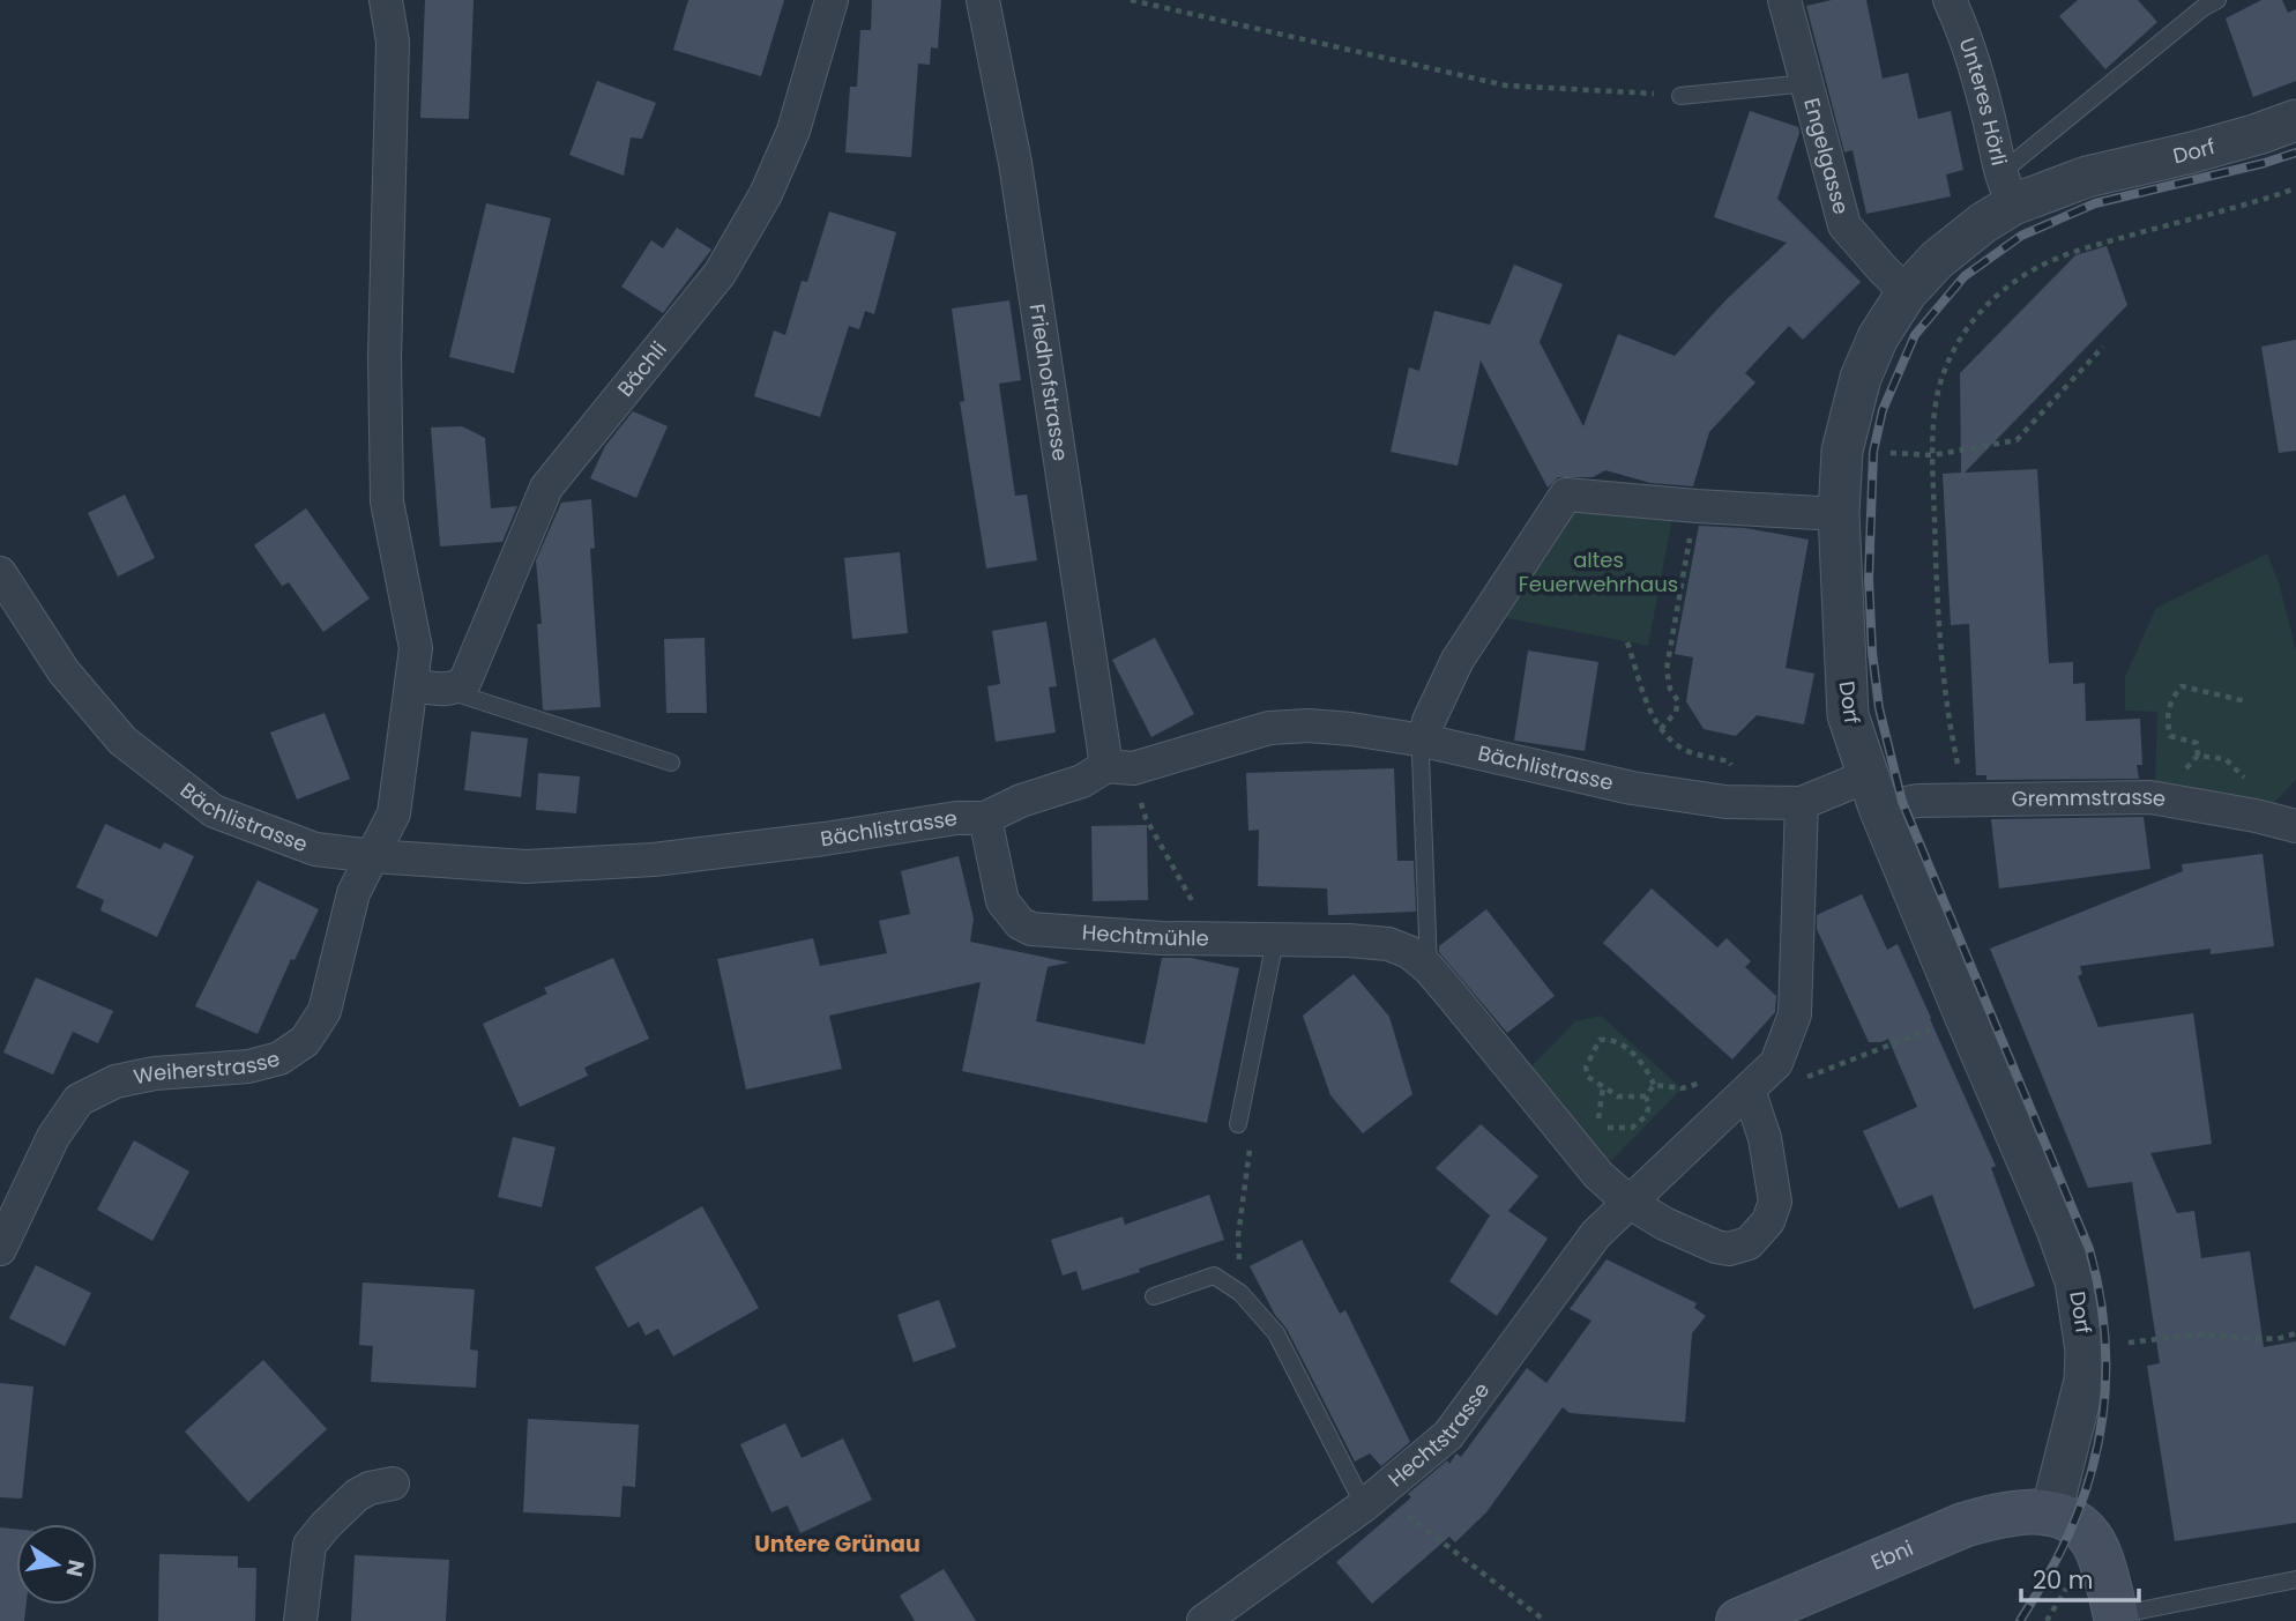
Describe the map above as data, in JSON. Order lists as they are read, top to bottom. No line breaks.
{"streets":{"main road":["Ebni"],"street":["Unteres Hörli","Dorf","Engelgasse","Bächli","Friedhofstrasse","Bächlistrasse","Gremmstrasse","Hechtmühle","Weiherstrasse","Hechtstrasse"]},"crossings":[["Unteres Hörli","Dorf"],["Dorf","Engelgasse"],["Dorf","Bächlistrasse"],["Dorf","Gremmstrasse"],["Dorf","Ebni"],["Friedhofstrasse","Bächlistrasse"],["Bächlistrasse","Gremmstrasse"],["Bächlistrasse","Hechtmühle"],["Bächlistrasse","Weiherstrasse"],["Bächlistrasse","Hechtstrasse"]],"districts":["Untere Grünau"],"parks":["altes Feuerwehrhaus"],"scale_bar":"20 m","north":"right"}
